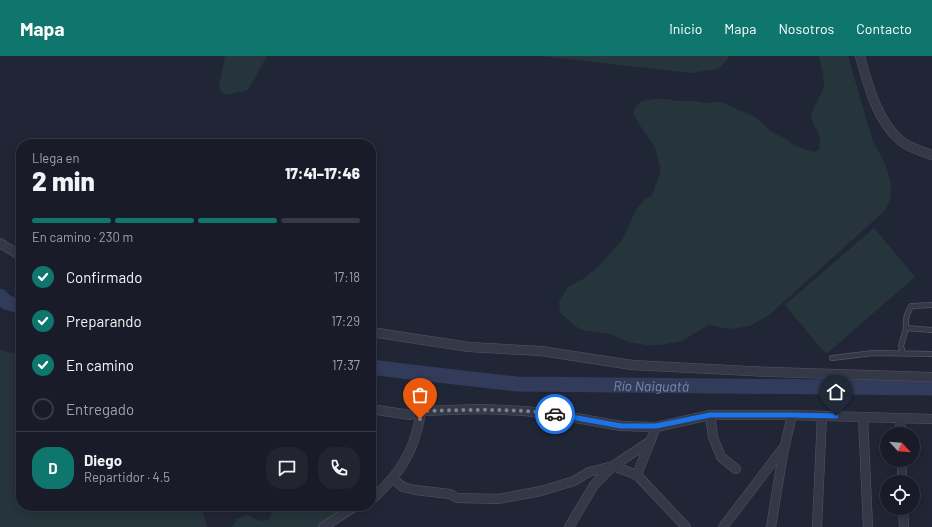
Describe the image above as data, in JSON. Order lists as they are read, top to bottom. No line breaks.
{"water":["Río Naiguatá"],"north":"bottom right","page":{"header":"Mapa","nav":["Inicio","Mapa","Nosotros","Contacto"],"heading":["2 min","Llega en","17:41–17:46"],"panel":["Diego","Repartidor · 4.5"],"bar":"En camino · 230 m","list":[["Confirmado","17:18"],["Preparando","17:29"],["En camino","17:37"],"Entregado"],"round":"D"}}
